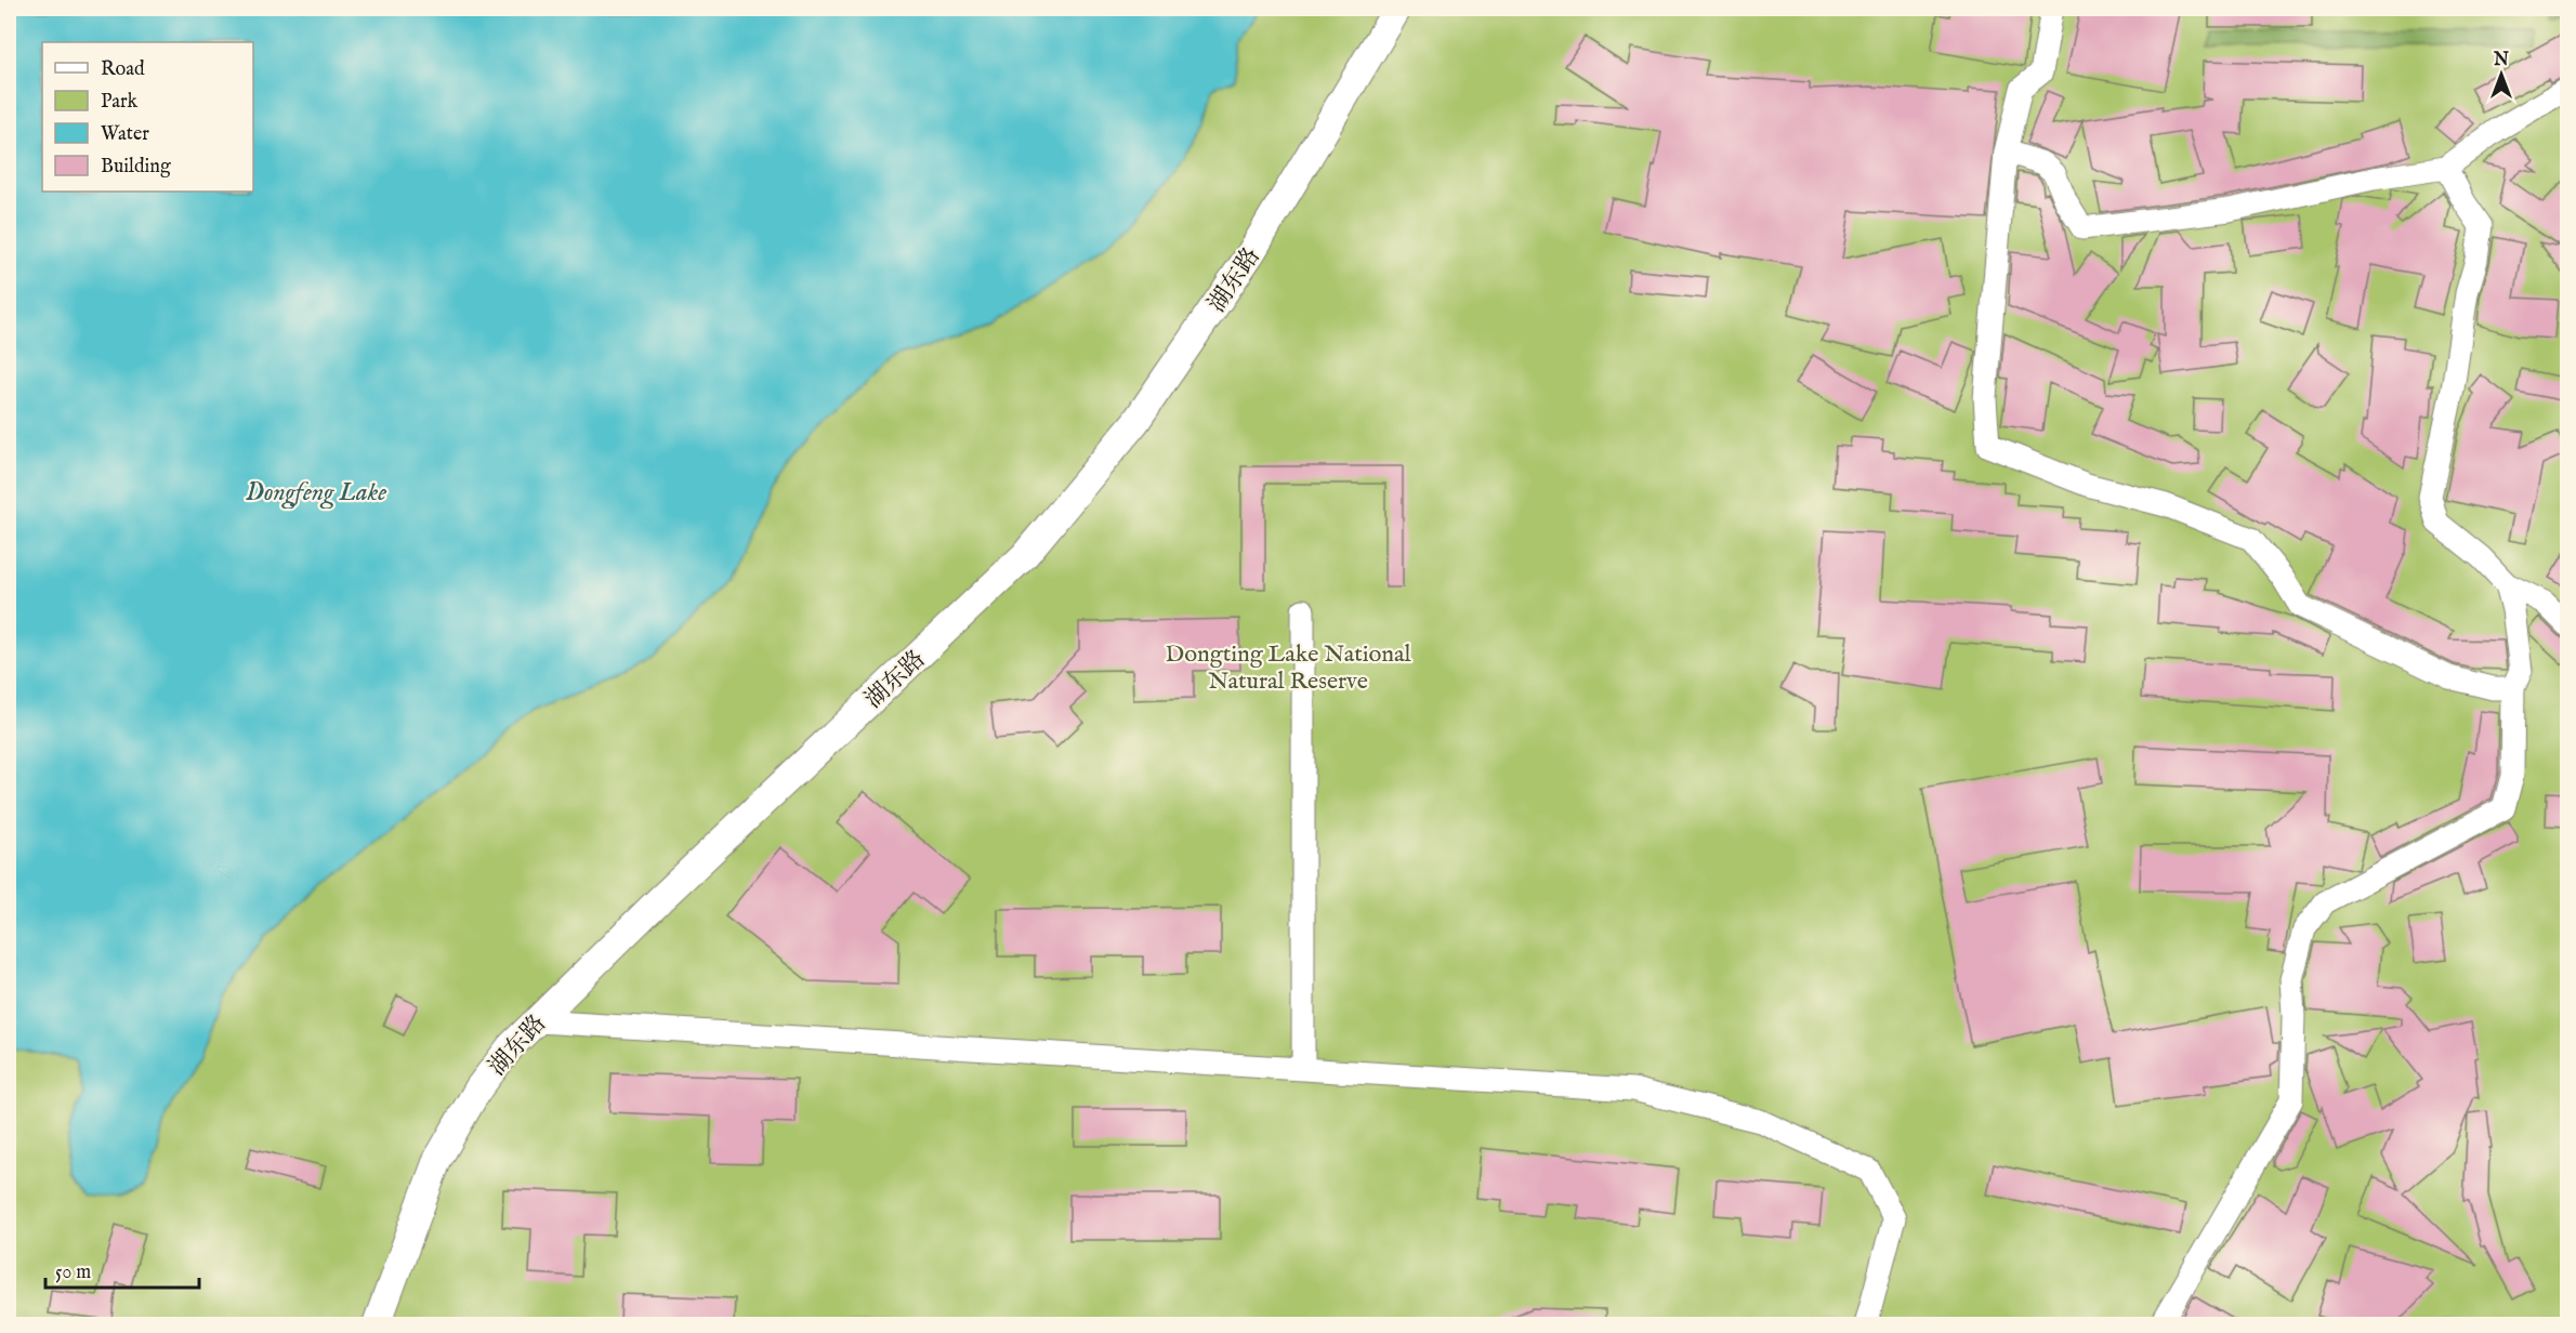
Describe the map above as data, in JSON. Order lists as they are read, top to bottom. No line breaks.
{"streets":{"street":["湖东路"]},"water":["Dongfeng Lake"],"parks":["Dongting Lake National Natural Reserve"],"legend":["Road","Park","Water","Building"],"scale_bar":"50 m","north":"top"}
